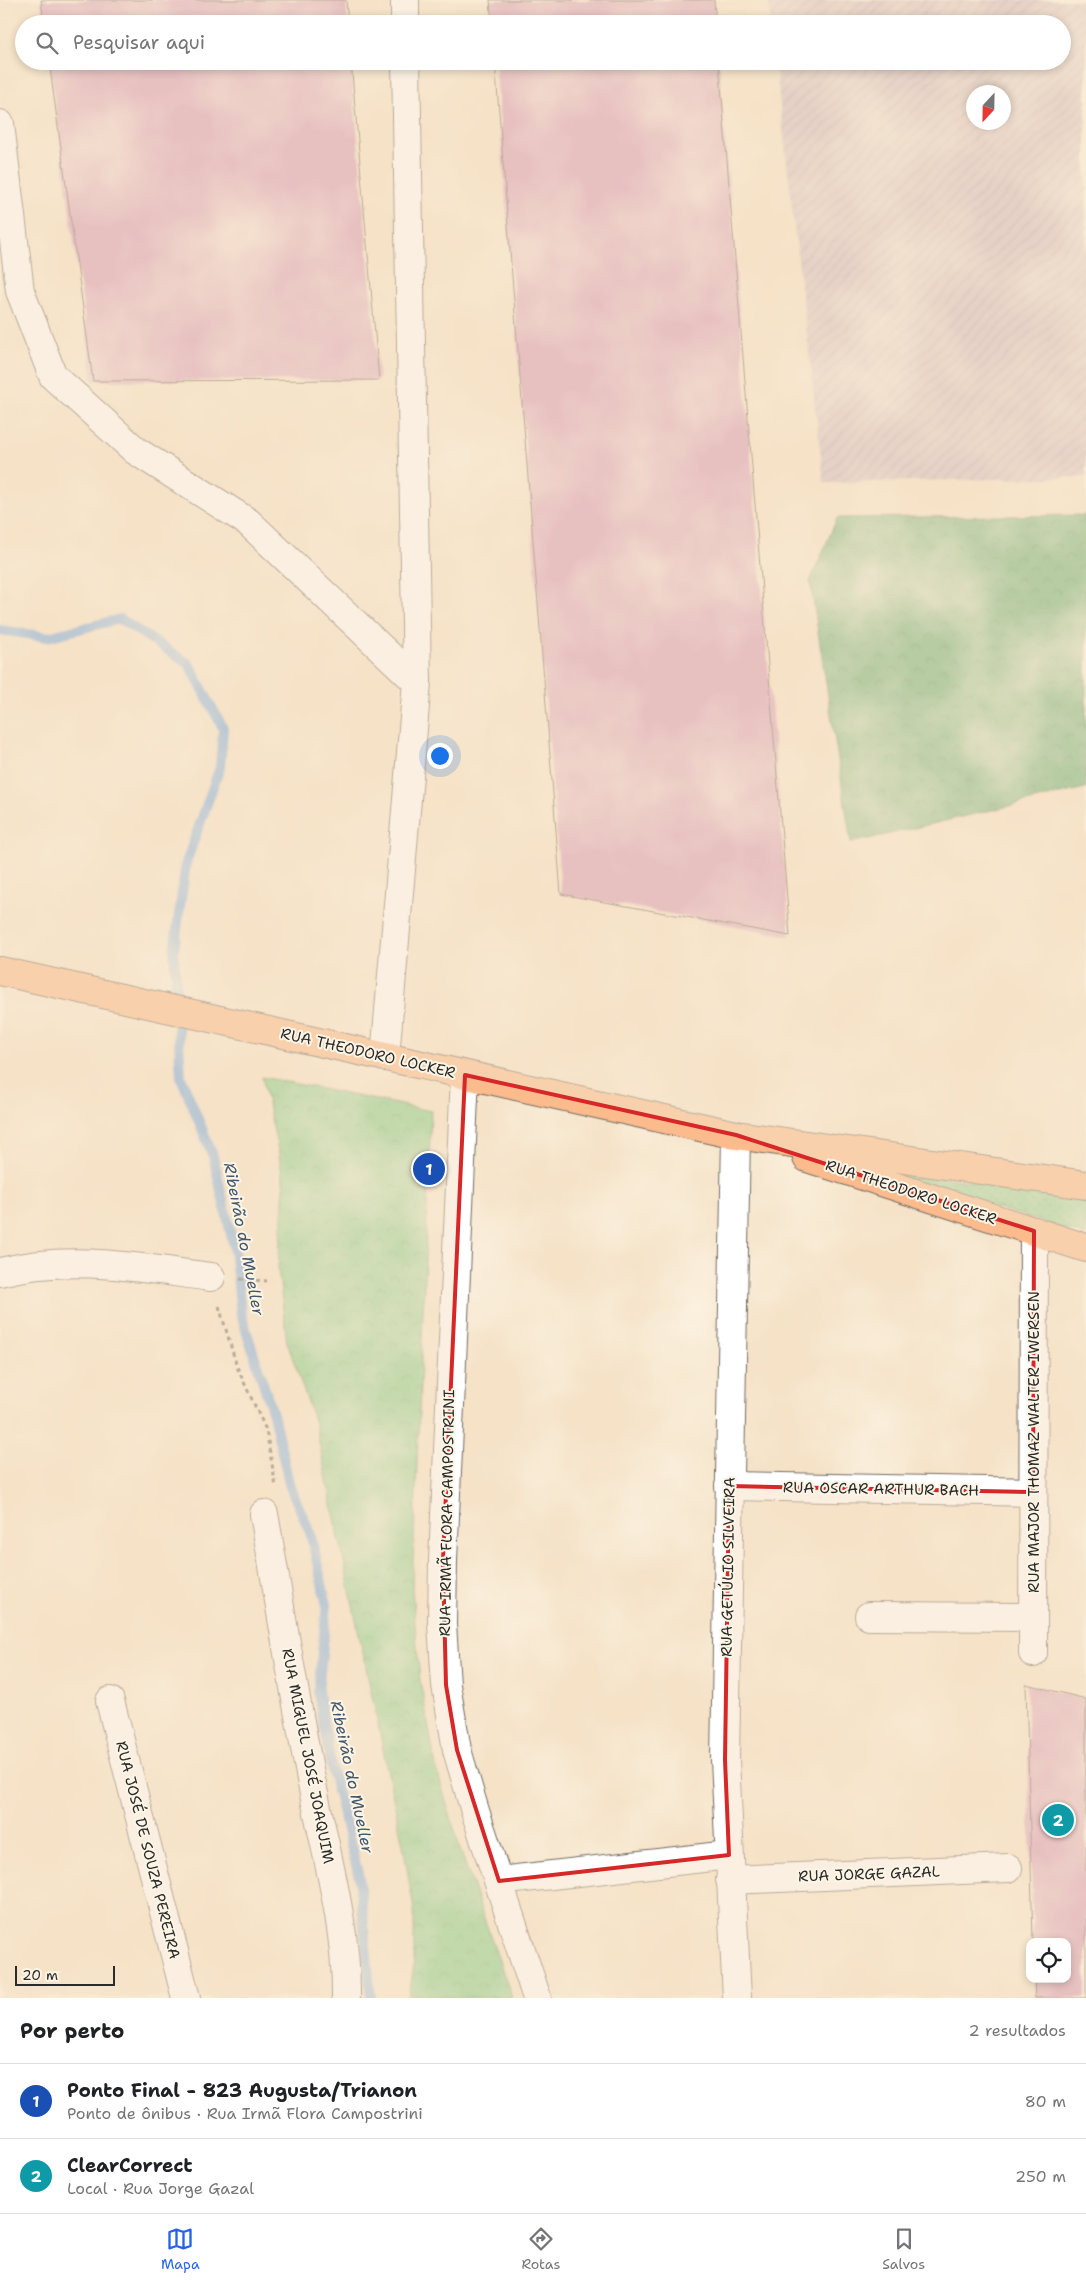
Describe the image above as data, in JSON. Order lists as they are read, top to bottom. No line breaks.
{"streets":{"main road":["RUA THEODORO LOCKER"],"street":["RUA MAJOR THOMAZ WALTER IWERSEN","RUA OSCAR ARTHUR BACH","RUA IRMÃ FLORA CAMPOSTRINI","RUA GETÚLIO SILVEIRA","RUA MIGUEL JOSÉ JOAQUIM","RUA JOSÉ DE SOUZA PEREIRA","RUA JORGE GAZAL"]},"crossings":[["RUA THEODORO LOCKER","RUA MAJOR THOMAZ WALTER IWERSEN"],["RUA THEODORO LOCKER","RUA IRMÃ FLORA CAMPOSTRINI"],["RUA THEODORO LOCKER","RUA GETÚLIO SILVEIRA"],["RUA MAJOR THOMAZ WALTER IWERSEN","RUA OSCAR ARTHUR BACH"],["RUA OSCAR ARTHUR BACH","RUA GETÚLIO SILVEIRA"],["RUA IRMÃ FLORA CAMPOSTRINI","RUA JORGE GAZAL"],["RUA GETÚLIO SILVEIRA","RUA JORGE GAZAL"]],"water":["Ribeirão do Mueller"],"scale_bar":"20 m","north":"bottom","page":{"search":"Pesquisar aqui","pins":["1","2"],"scale":"20 m","heading":["Por perto","2 resultados"],"list":[{"mark":"1","name":"Ponto Final - 823 Augusta/Trianon","note":"Ponto de ônibus · Rua Irmã Flora Campostrini","value":"80 m"},{"mark":"2","name":"ClearCorrect","note":"Local · Rua Jorge Gazal","value":"250 m"}],"nav":["Mapa","Rotas","Salvos"]}}
